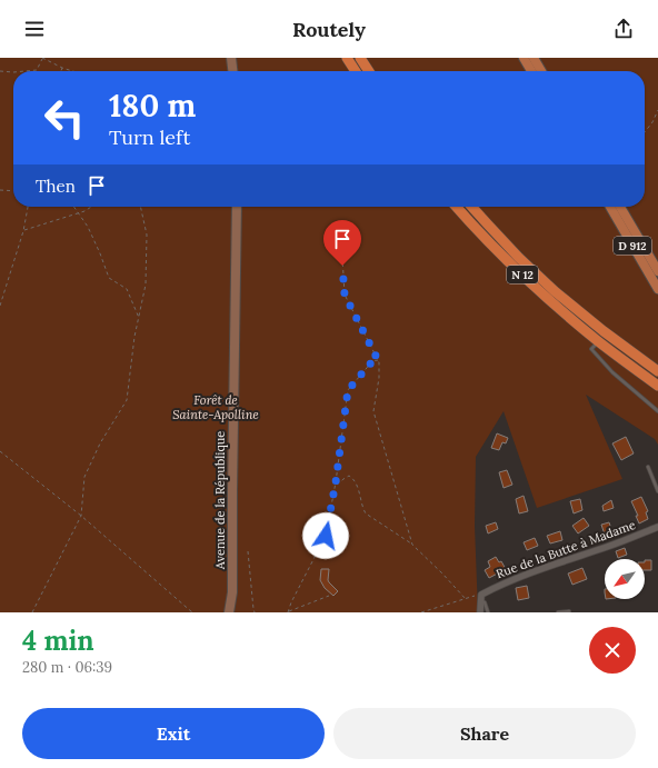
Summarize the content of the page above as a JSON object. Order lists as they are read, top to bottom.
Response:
{
  "streets": {
    "highway": ["N 12"],
    "main road": ["D 912", "Avenue de la République"],
    "street": ["Rue de la Butte à Madame"]
  },
  "parks": ["Forêt de Sainte-Apolline"],
  "north": "bottom left",
  "page": {
    "header": "Routely",
    "turn": ["180 m", "Turn left"],
    "then": "Then",
    "heading": ["4 min", "280 m · 06:39"],
    "buttons": ["Exit", "Share"]
  }
}
